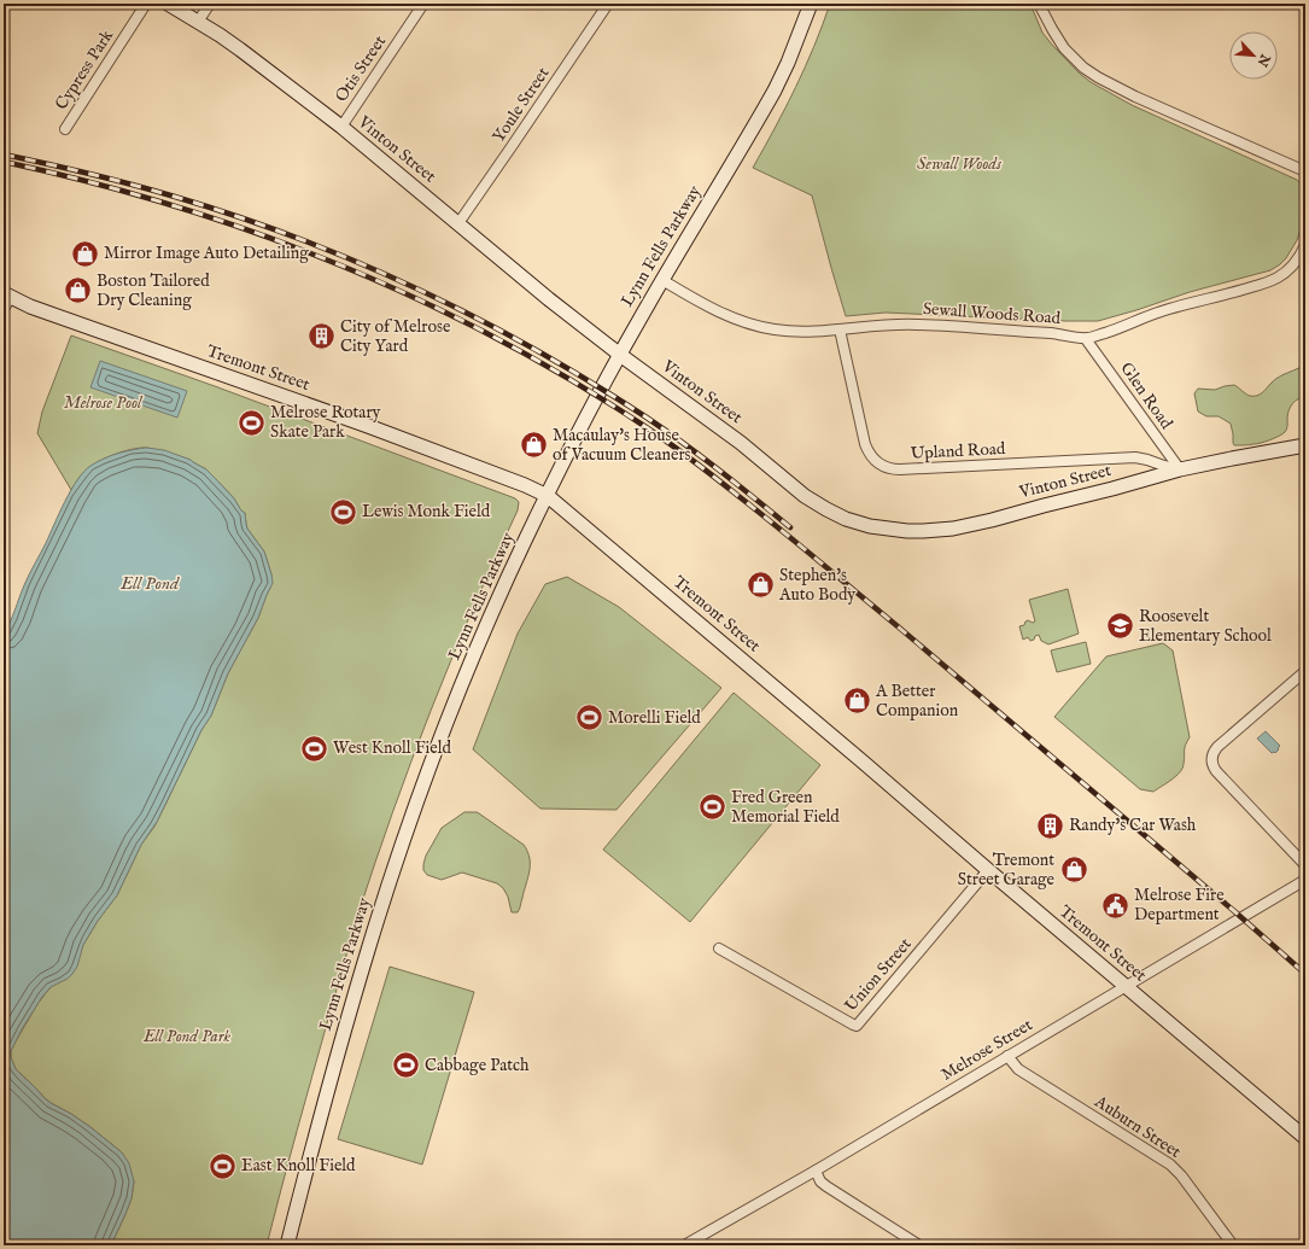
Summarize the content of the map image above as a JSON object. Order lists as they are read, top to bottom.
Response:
{
  "streets": {
    "street": [
      "Otis Street",
      "Cypress Park",
      "Youle Street",
      "Vinton Street",
      "Lynn Fells Parkway",
      "Sewall Woods Road",
      "Tremont Street",
      "Glen Road",
      "Upland Road",
      "Union Street",
      "Melrose Street",
      "Auburn Street"
    ]
  },
  "crossings": [
    ["Otis Street", "Vinton Street"],
    ["Youle Street", "Vinton Street"],
    ["Vinton Street", "Lynn Fells Parkway"],
    ["Vinton Street", "Glen Road"],
    ["Vinton Street", "Upland Road"],
    ["Lynn Fells Parkway", "Sewall Woods Road"],
    ["Lynn Fells Parkway", "Tremont Street"],
    ["Sewall Woods Road", "Glen Road"],
    ["Sewall Woods Road", "Upland Road"],
    ["Tremont Street", "Union Street"],
    ["Tremont Street", "Melrose Street"],
    ["Glen Road", "Upland Road"],
    ["Melrose Street", "Auburn Street"]
  ],
  "water": ["Ell Pond"],
  "parks": ["Sewall Woods", "Melrose Pool", "Ell Pond Park"],
  "places": {
    "shop": [
      "Mirror Image Auto Detailing",
      "Boston Tailored Dry Cleaning",
      "Macaulay's House of Vacuum Cleaners",
      "Stephen's Auto Body",
      "A Better Companion",
      "Tremont Street Garage"
    ],
    "building": ["City of Melrose City Yard", "Randy's Car Wash"],
    "sports": [
      "Melrose Rotary Skate Park",
      "Lewis Monk Field",
      "Morelli Field",
      "West Knoll Field",
      "Fred Green Memorial Field",
      "Cabbage Patch",
      "East Knoll Field"
    ],
    "school or university": ["Roosevelt Elementary School"],
    "public building": ["Melrose Fire Department"]
  },
  "north": "bottom right"
}
